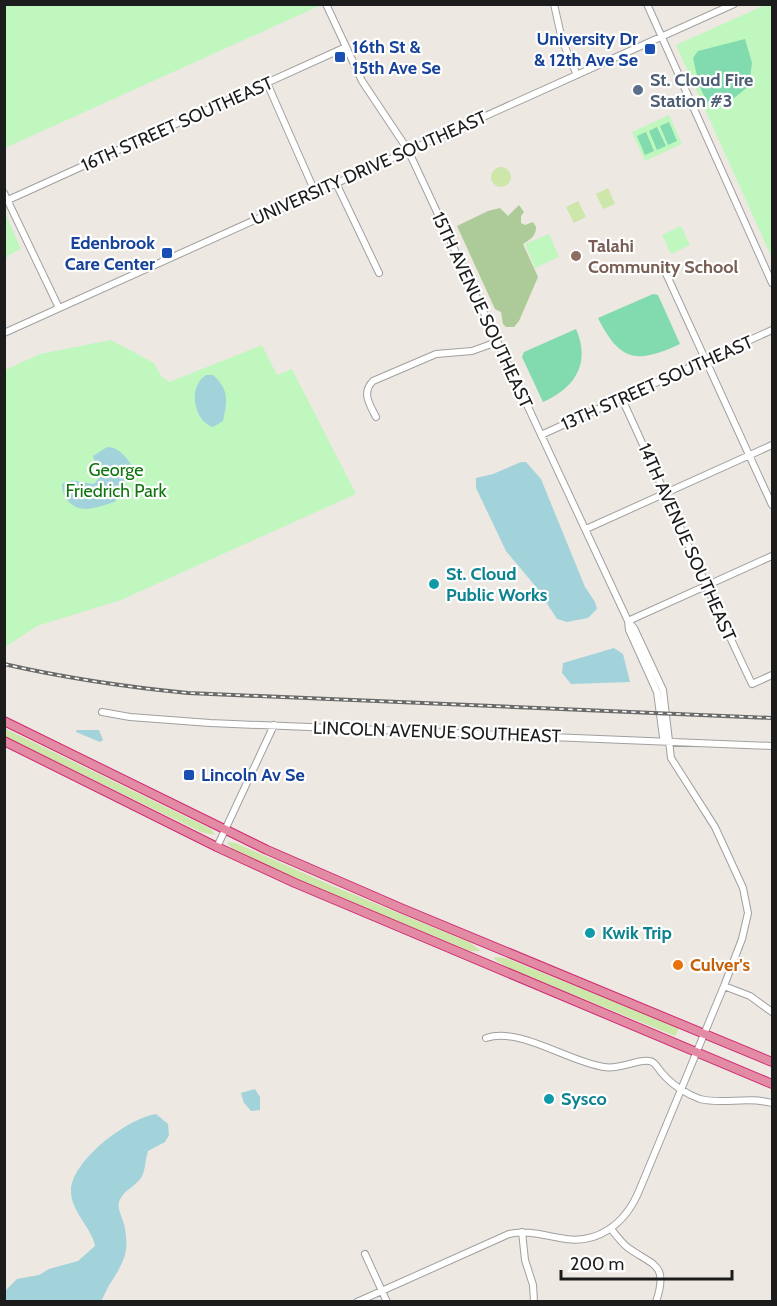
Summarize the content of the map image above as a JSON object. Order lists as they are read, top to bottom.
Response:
{
  "streets": {
    "street": [
      "16TH STREET SOUTHEAST",
      "UNIVERSITY DRIVE SOUTHEAST",
      "15TH AVENUE SOUTHEAST",
      "13TH STREET SOUTHEAST",
      "14TH AVENUE SOUTHEAST",
      "LINCOLN AVENUE SOUTHEAST"
    ]
  },
  "crossings": [
    ["16TH STREET SOUTHEAST", "15TH AVENUE SOUTHEAST"],
    ["UNIVERSITY DRIVE SOUTHEAST", "15TH AVENUE SOUTHEAST"],
    ["15TH AVENUE SOUTHEAST", "13TH STREET SOUTHEAST"],
    ["15TH AVENUE SOUTHEAST", "LINCOLN AVENUE SOUTHEAST"],
    ["13TH STREET SOUTHEAST", "14TH AVENUE SOUTHEAST"]
  ],
  "parks": ["George Friedrich Park"],
  "places": {
    "transit": [
      "University Dr & 12th Ave Se",
      "16th St & 15th Ave Se",
      "Edenbrook Care Center",
      "Lincoln Av Se"
    ],
    "other": [
      "St. Cloud Fire Station #3",
      "Talahi Community School",
      "St. Cloud Public Works",
      "Kwik Trip",
      "Culver's",
      "Sysco"
    ]
  },
  "scale_bar": "200 m"
}
